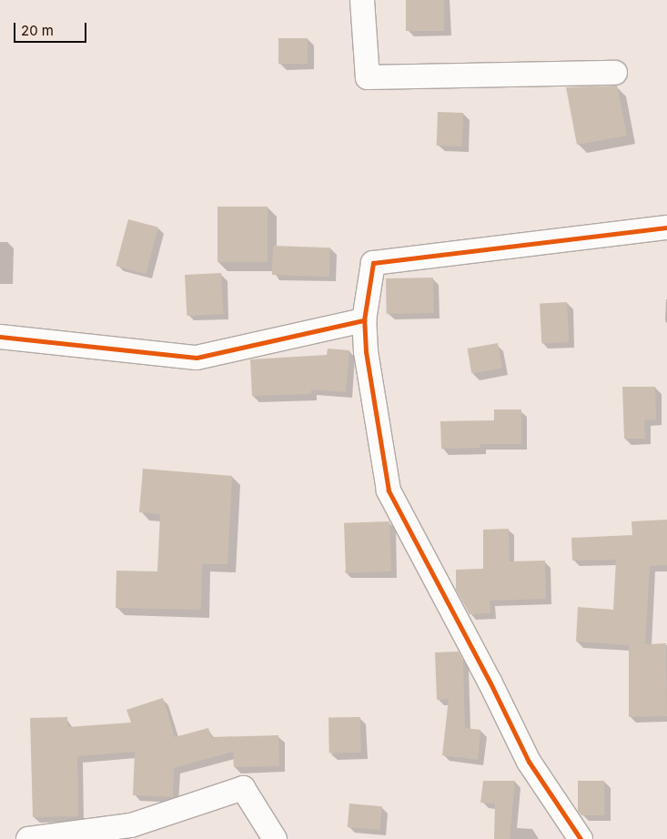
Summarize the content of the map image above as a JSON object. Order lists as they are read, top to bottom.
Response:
{
  "scale_bar": "20 m"
}
